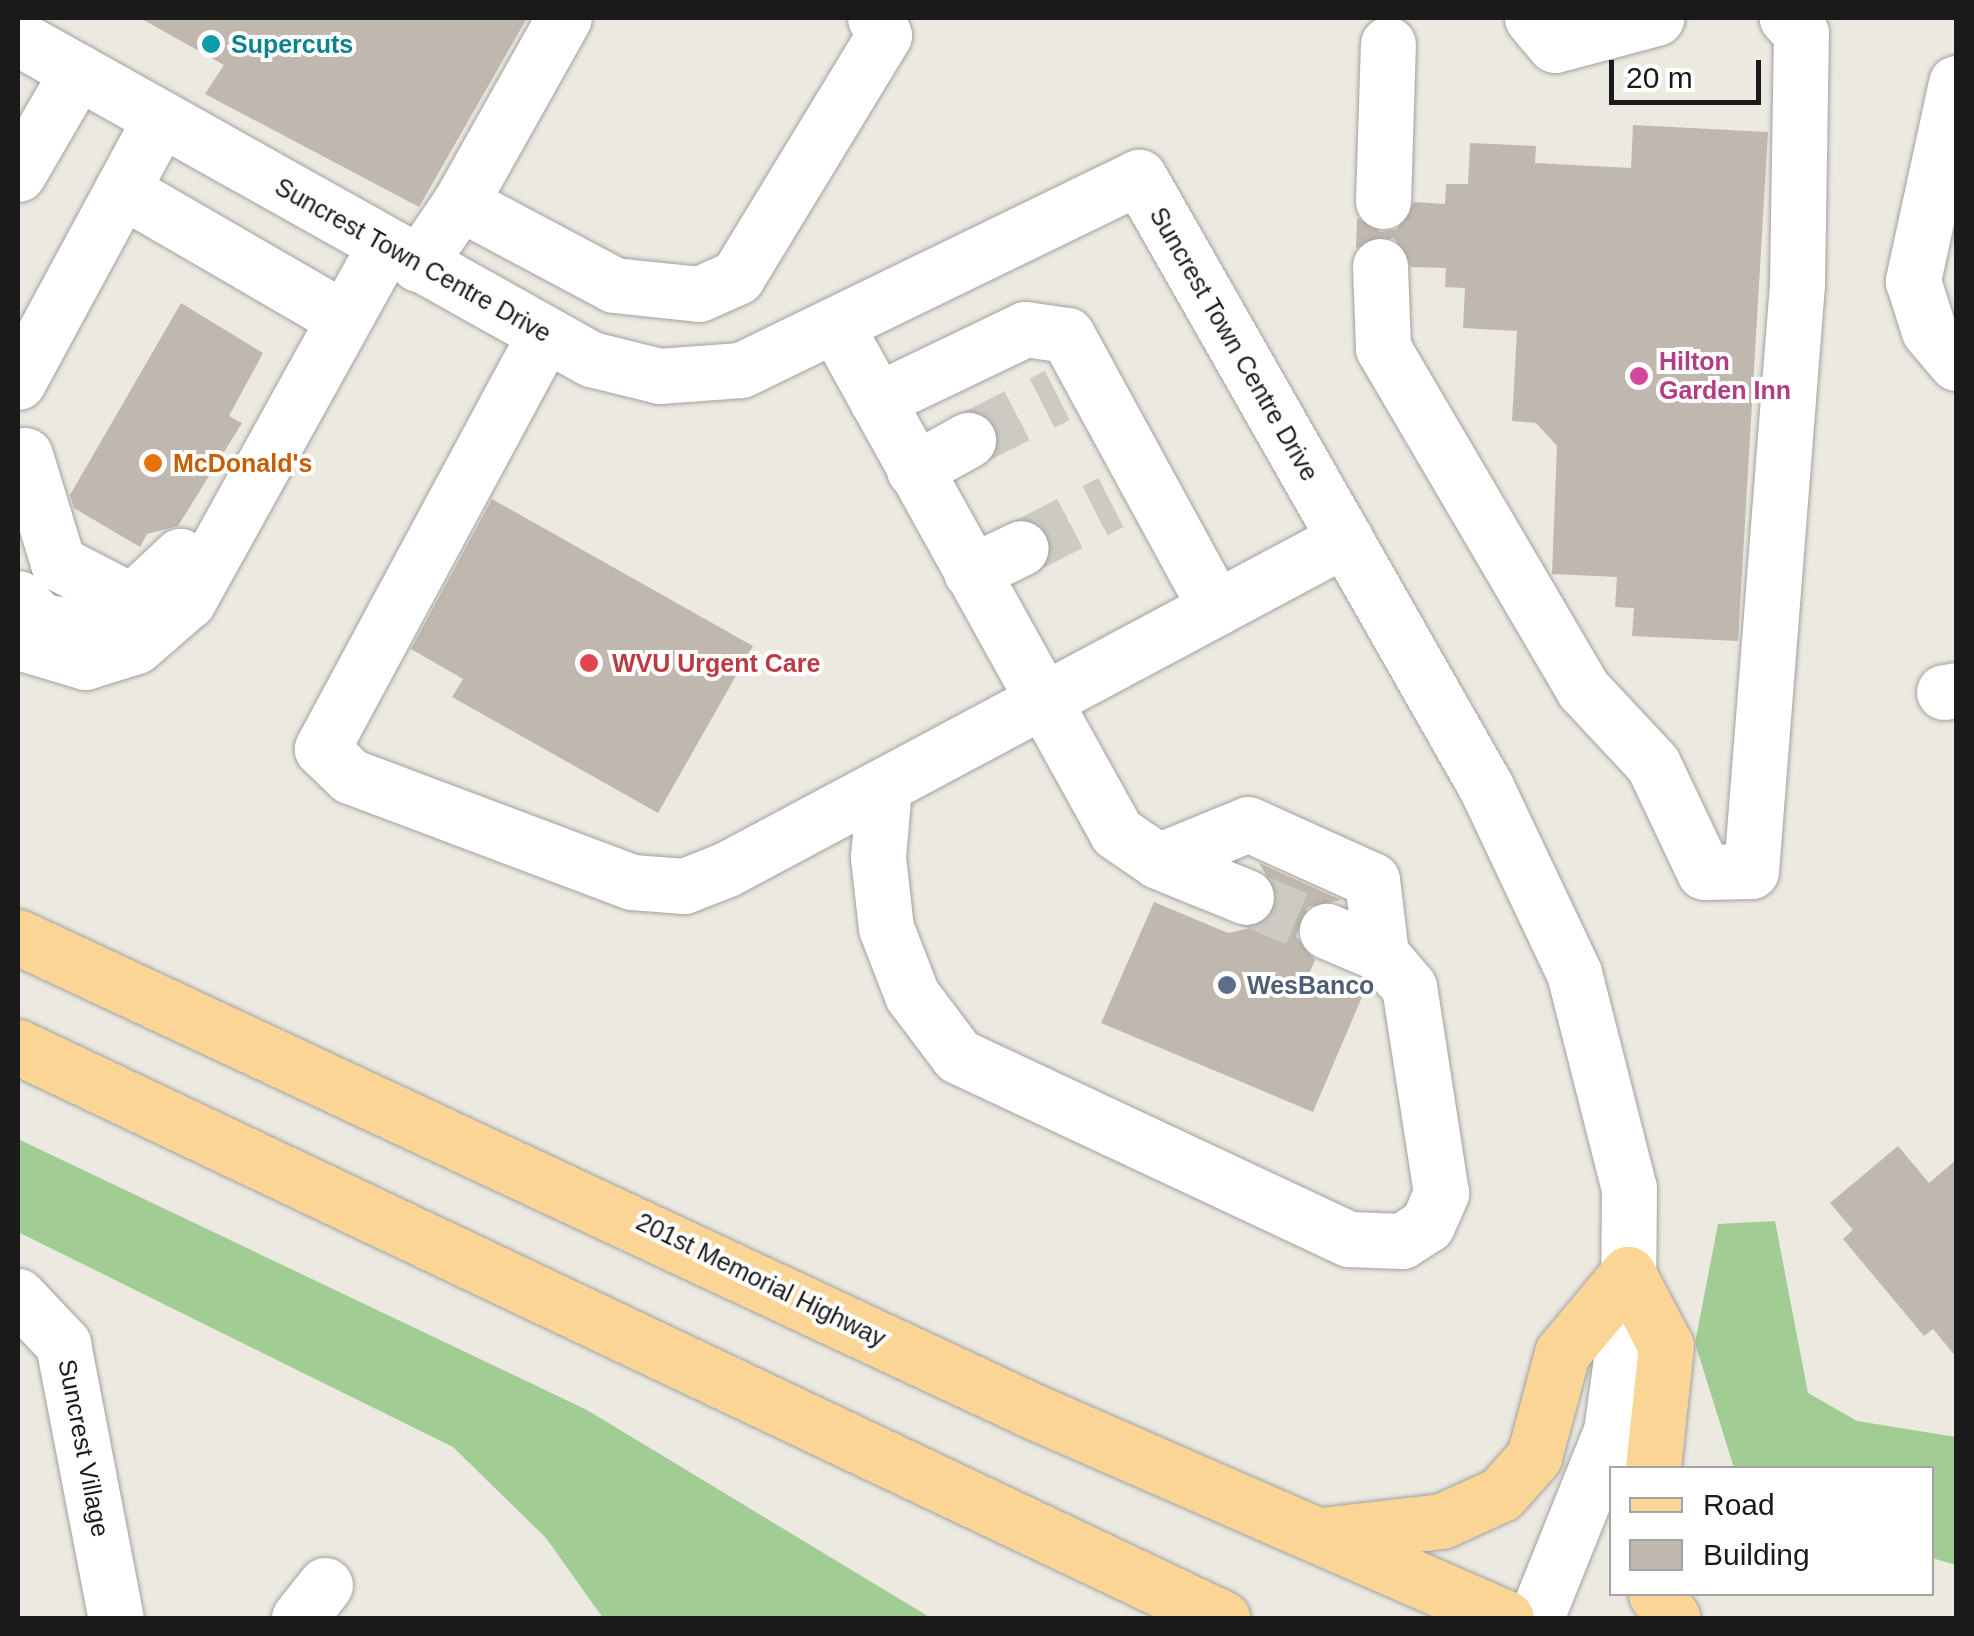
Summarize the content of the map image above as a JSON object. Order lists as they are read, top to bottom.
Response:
{
  "streets": {
    "main road": ["201st Memorial Highway"],
    "street": ["Suncrest Town Centre Drive", "Suncrest Village"]
  },
  "places": [
    "Supercuts",
    "Hilton Garden Inn",
    "McDonald's",
    "WVU Urgent Care",
    "WesBanco"
  ],
  "legend": ["Road", "Building"],
  "scale_bar": "20 m"
}
